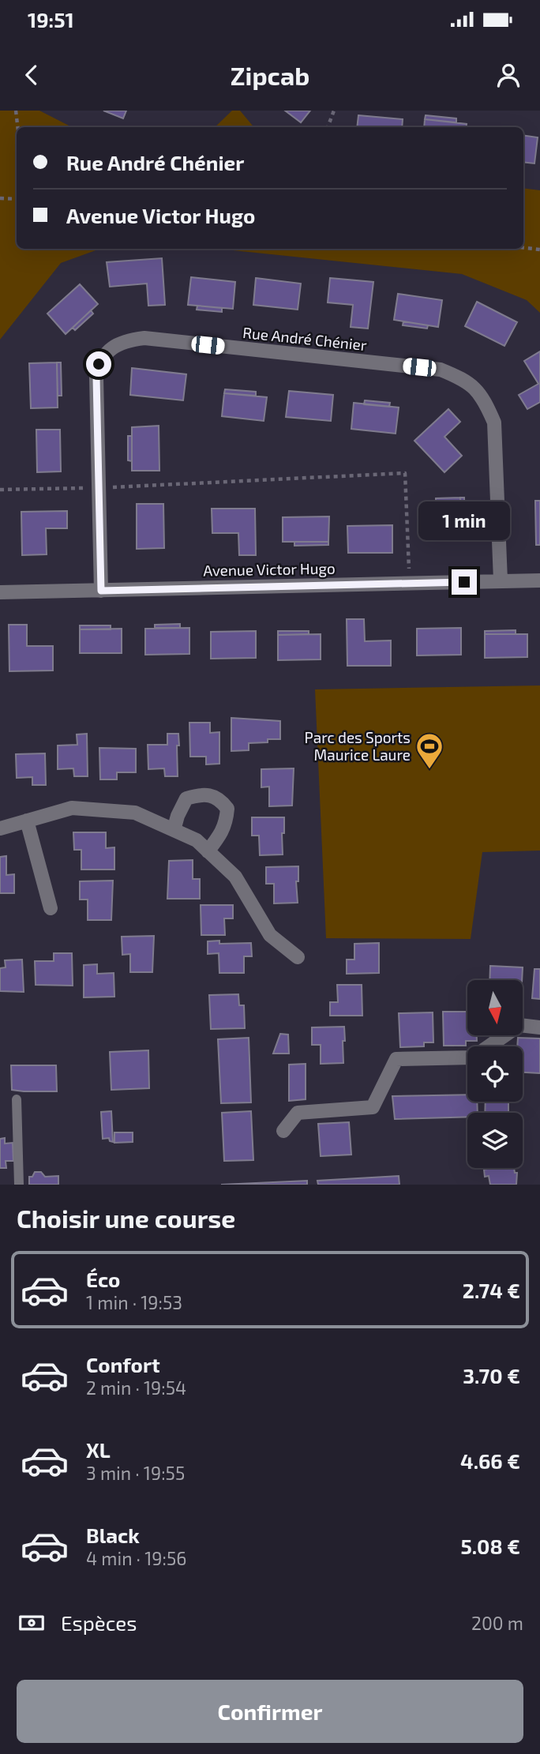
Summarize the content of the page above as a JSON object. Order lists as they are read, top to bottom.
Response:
{
  "streets": {
    "street": ["Rue André Chénier", "Avenue Victor Hugo"]
  },
  "crossings": [
    ["Rue André Chénier", "Avenue Victor Hugo"]
  ],
  "places": {
    "sports": ["Parc des Sports Maurice Laure"]
  },
  "north": "bottom",
  "page": {
    "status": "19:51",
    "header": "Zipcab",
    "banner": ["Rue André Chénier", "Avenue Victor Hugo"],
    "bubble": "1 min",
    "heading": "Choisir une course",
    "list": [
      {
        "name": "Éco",
        "note": "1 min · 19:53",
        "value": "2.74 €"
      },
      {
        "name": "Confort",
        "note": "2 min · 19:54",
        "value": "3.70 €"
      },
      {
        "name": "XL",
        "note": "3 min · 19:55",
        "value": "4.66 €"
      },
      {
        "name": "Black",
        "note": "4 min · 19:56",
        "value": "5.08 €"
      }
    ],
    "pay": ["Espèces", "200 m"],
    "buttons": "Confirmer"
  }
}
